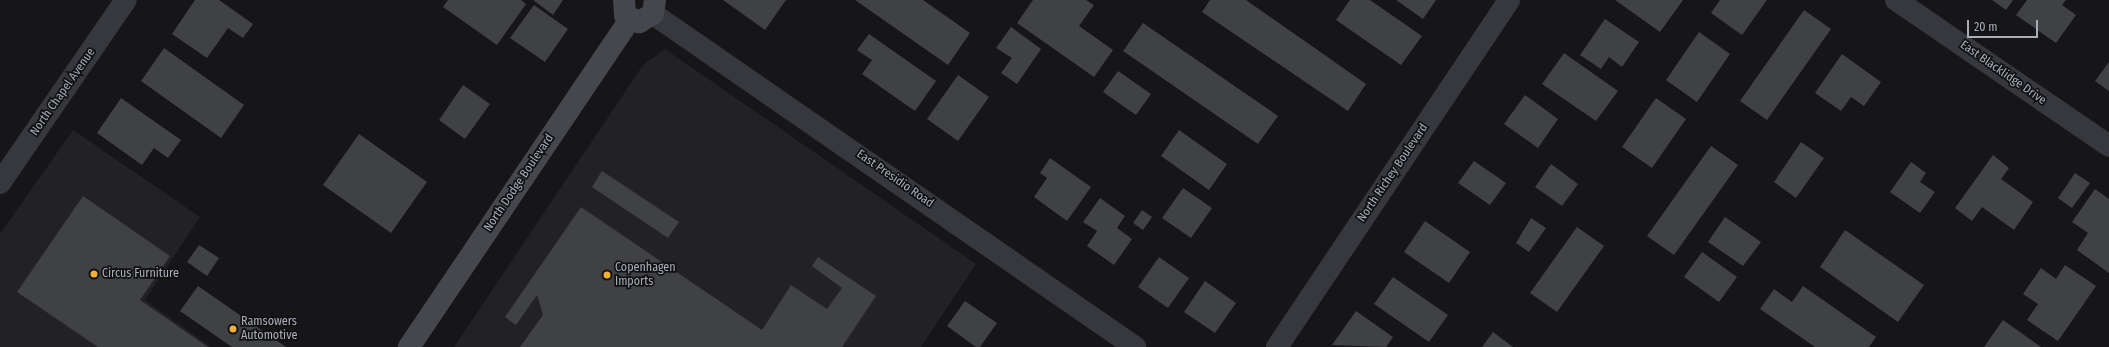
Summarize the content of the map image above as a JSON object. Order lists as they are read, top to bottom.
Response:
{
  "streets": {
    "street": [
      "East Blacklidge Drive",
      "North Chapel Avenue",
      "North Richey Boulevard",
      "East Presidio Road",
      "North Dodge Boulevard"
    ]
  },
  "places": ["Circus Furniture", "Copenhagen Imports", "Ramsowers Automotive"],
  "scale_bar": "20 m"
}
